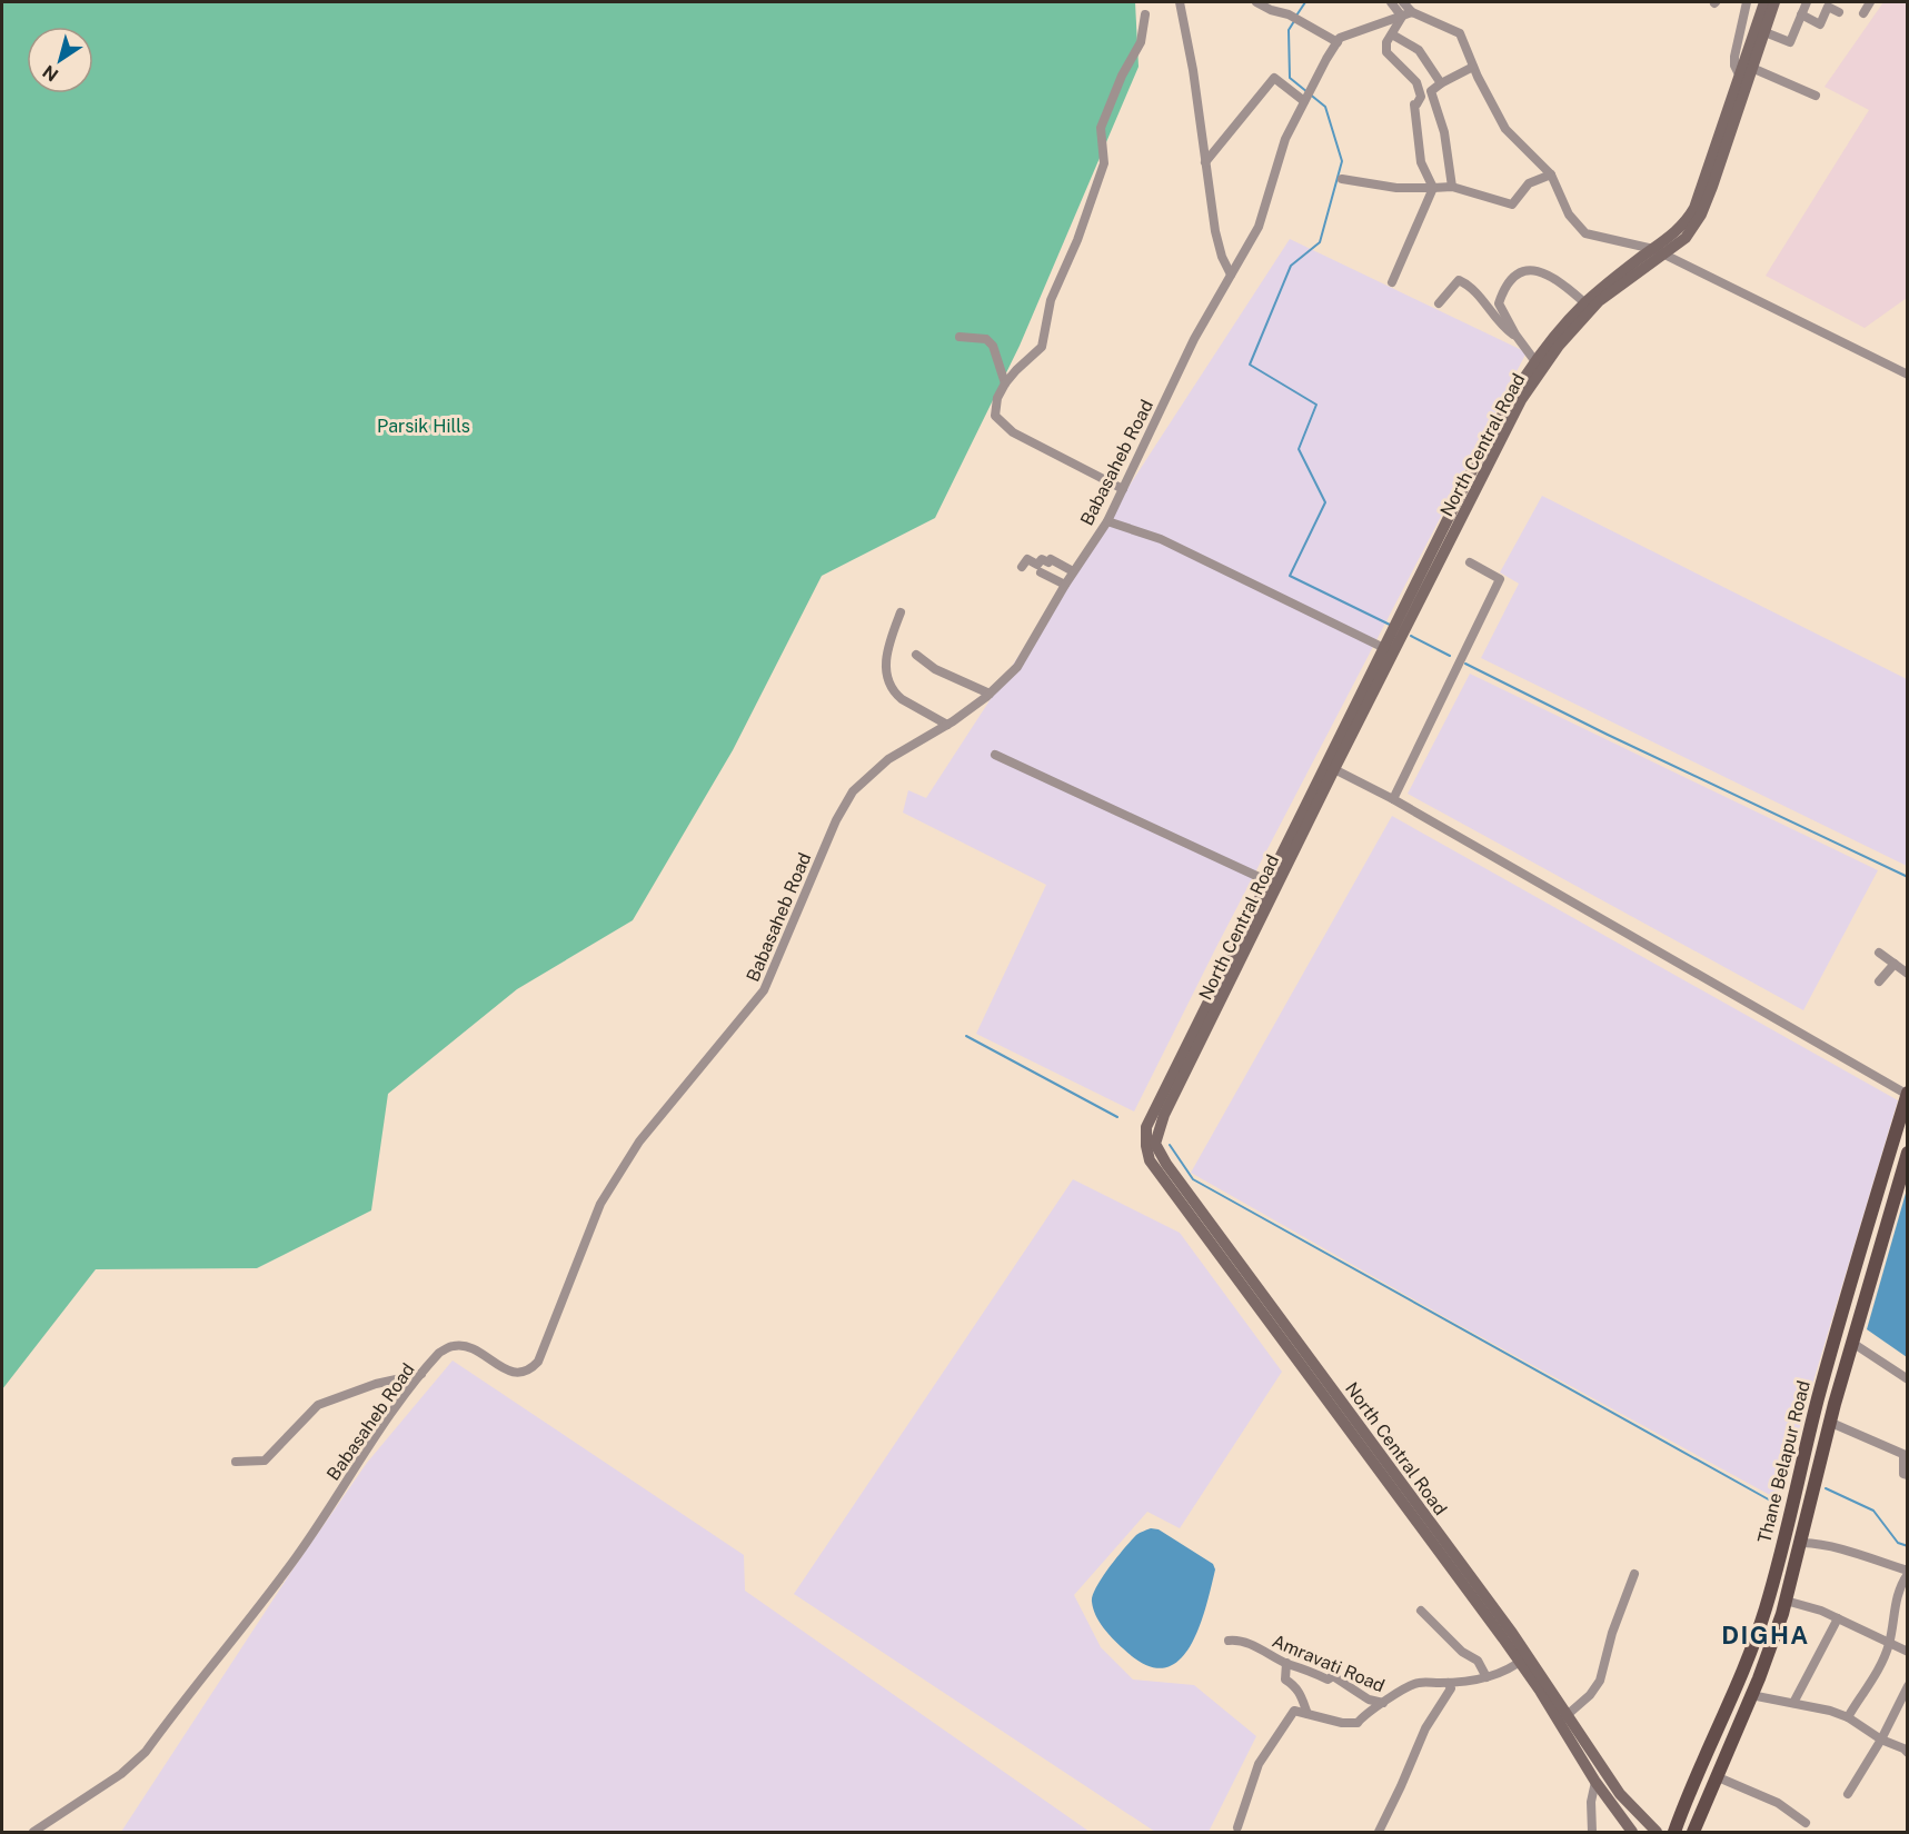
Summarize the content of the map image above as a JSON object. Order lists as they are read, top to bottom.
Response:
{
  "streets": {
    "main road": ["North Central Road", "Thane Belapur Road"],
    "street": ["Babasaheb Road", "Amravati Road"]
  },
  "crossings": [
    ["North Central Road", "Amravati Road"]
  ],
  "districts": ["DIGHA"],
  "parks": ["Parsik Hills"],
  "north": "bottom left"
}
